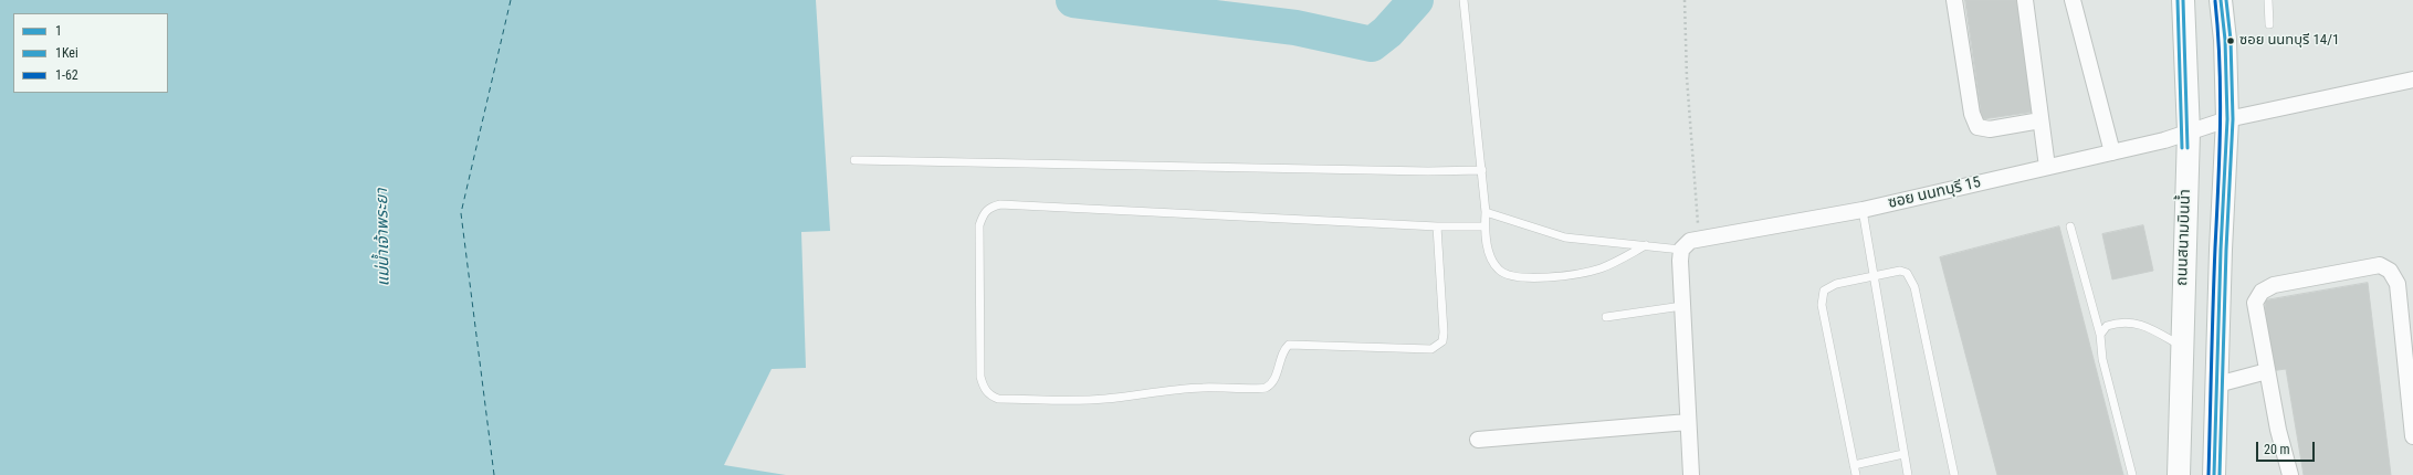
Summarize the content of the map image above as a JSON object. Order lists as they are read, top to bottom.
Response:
{
  "streets": {
    "main road": ["ถนนสนามบินน้ำ"],
    "street": ["ซอย นนทบุรี 15"]
  },
  "crossings": [
    ["ซอย นนทบุรี 15", "ถนนสนามบินน้ำ"]
  ],
  "water": ["แม่น้ำเจ้าพระยา"],
  "places": ["ซอย นนทบุรี 14/1"],
  "lines": ["transit line 1", "transit line 1Kei", "transit line 1-62"],
  "legend": ["1", "1Kei", "1-62"],
  "scale_bar": "20 m"
}
